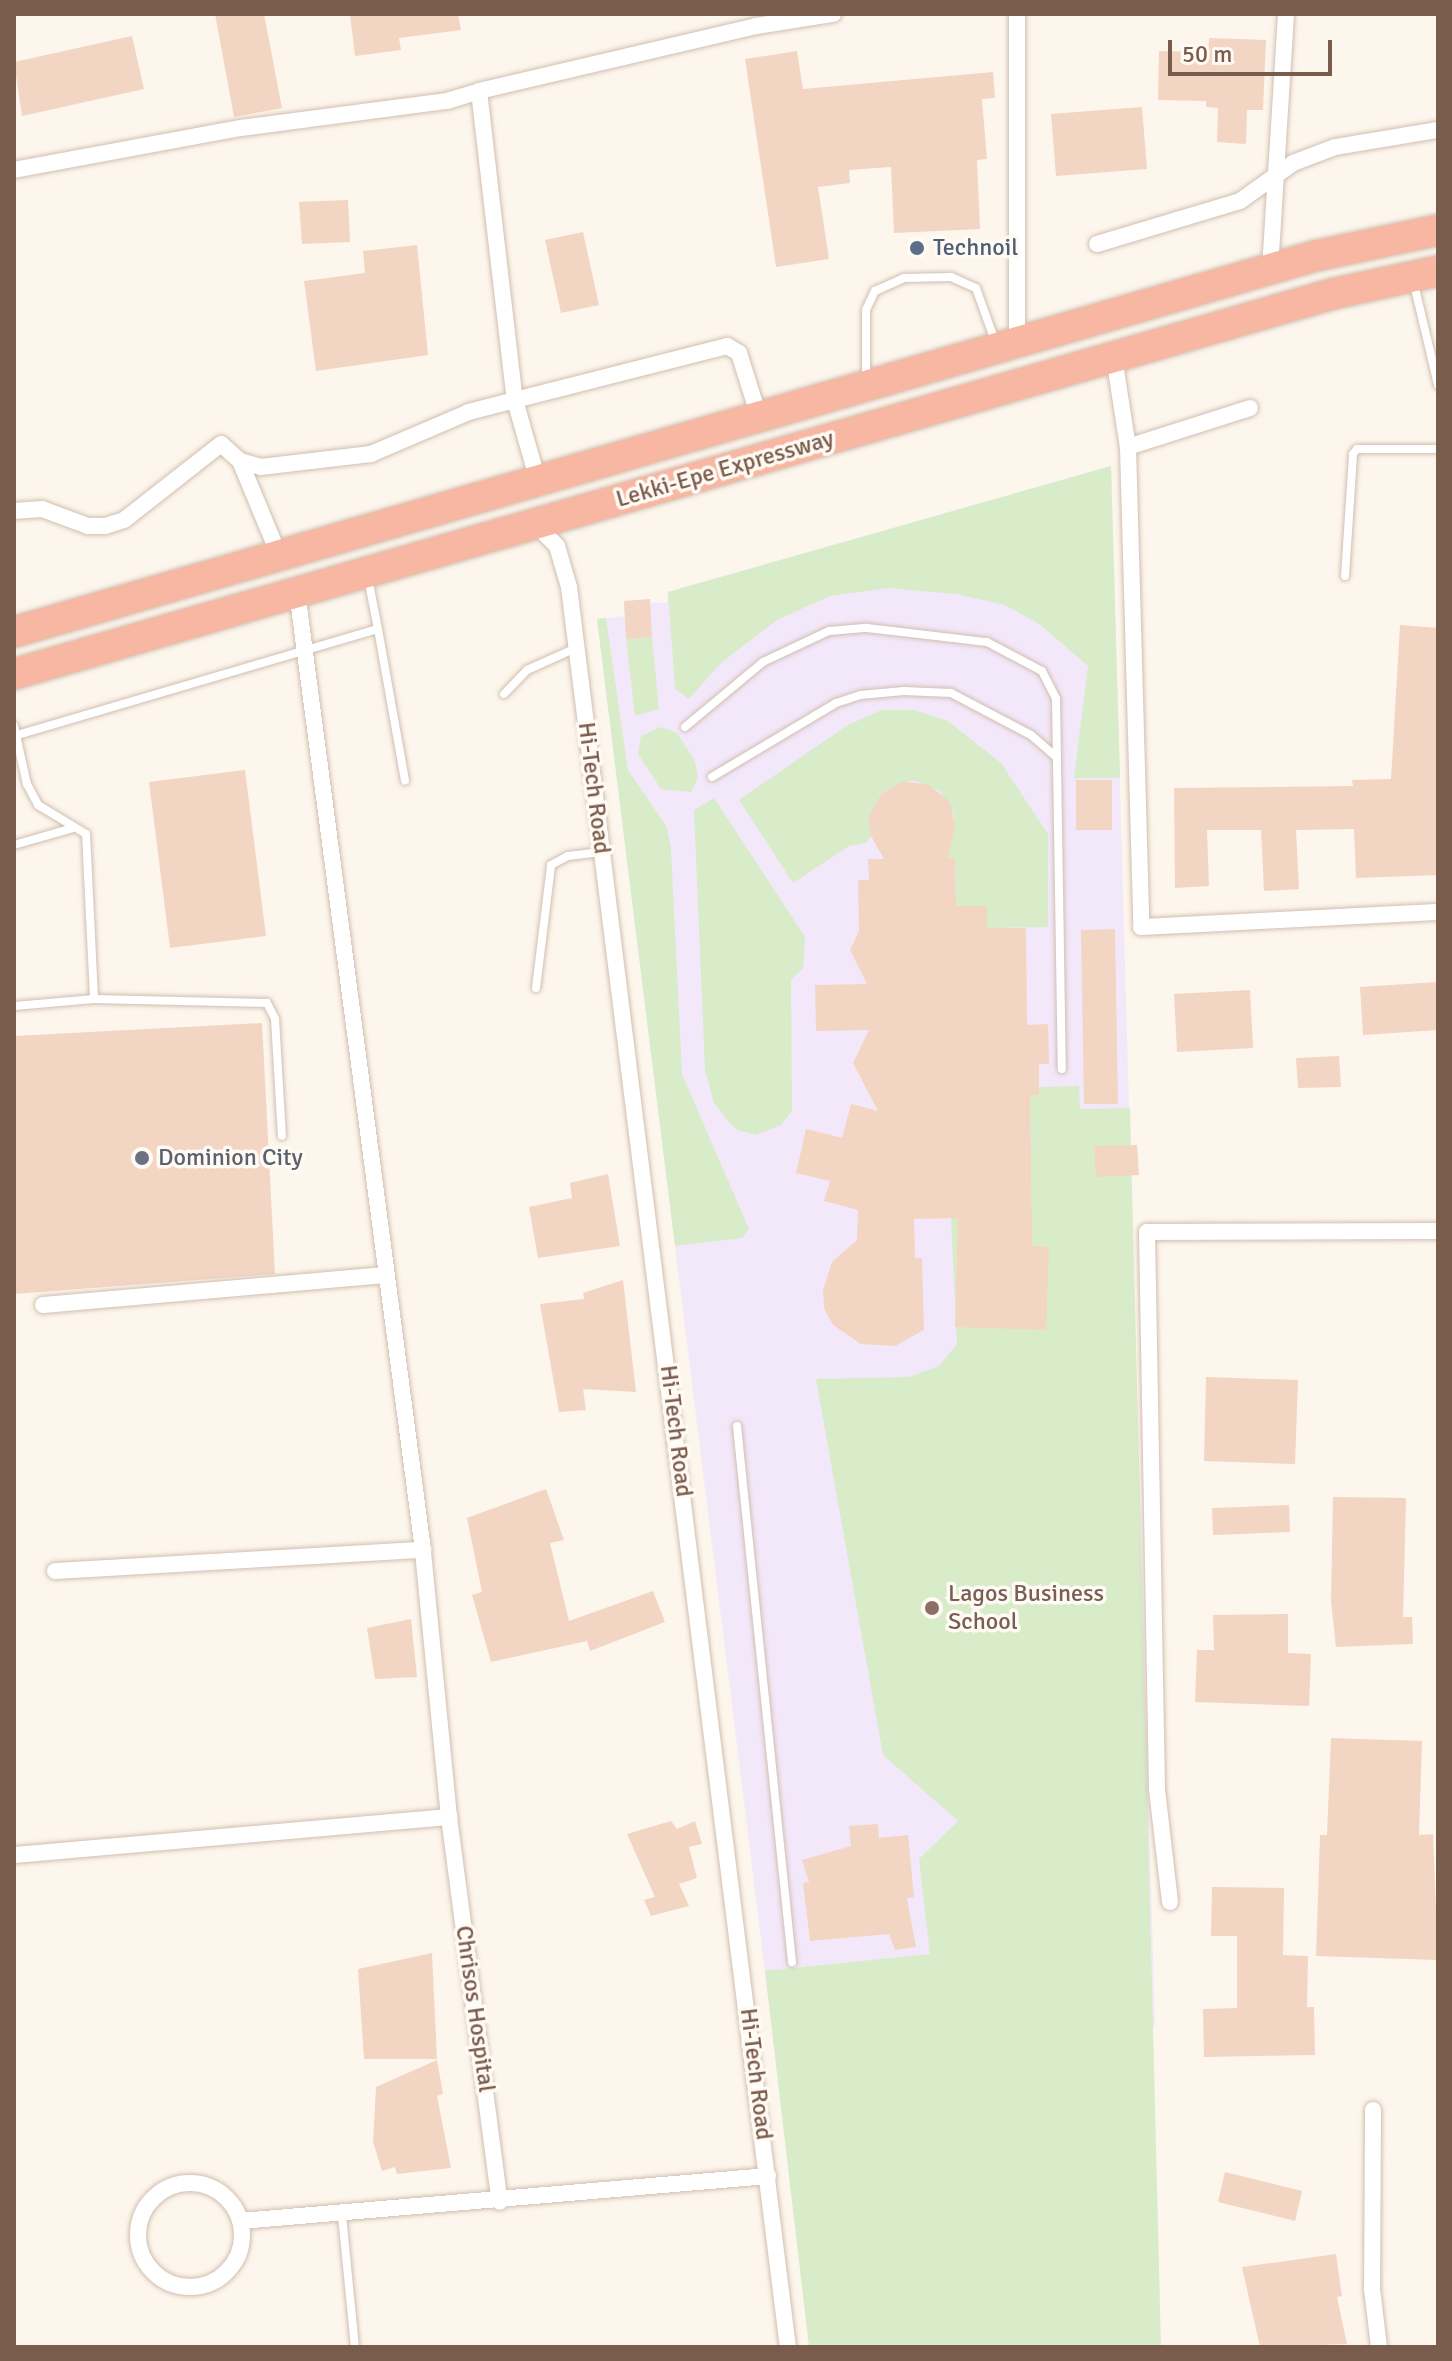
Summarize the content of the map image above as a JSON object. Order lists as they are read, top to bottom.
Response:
{
  "streets": {
    "highway": ["Lekki-Epe Expressway"],
    "street": ["Hi-Tech Road", "Chrisos Hospital"]
  },
  "crossings": [
    ["Lekki-Epe Expressway", "Hi-Tech Road"],
    ["Lekki-Epe Expressway", "Chrisos Hospital"]
  ],
  "places": ["Technoil", "Dominion City", "Lagos Business School"],
  "scale_bar": "50 m"
}
